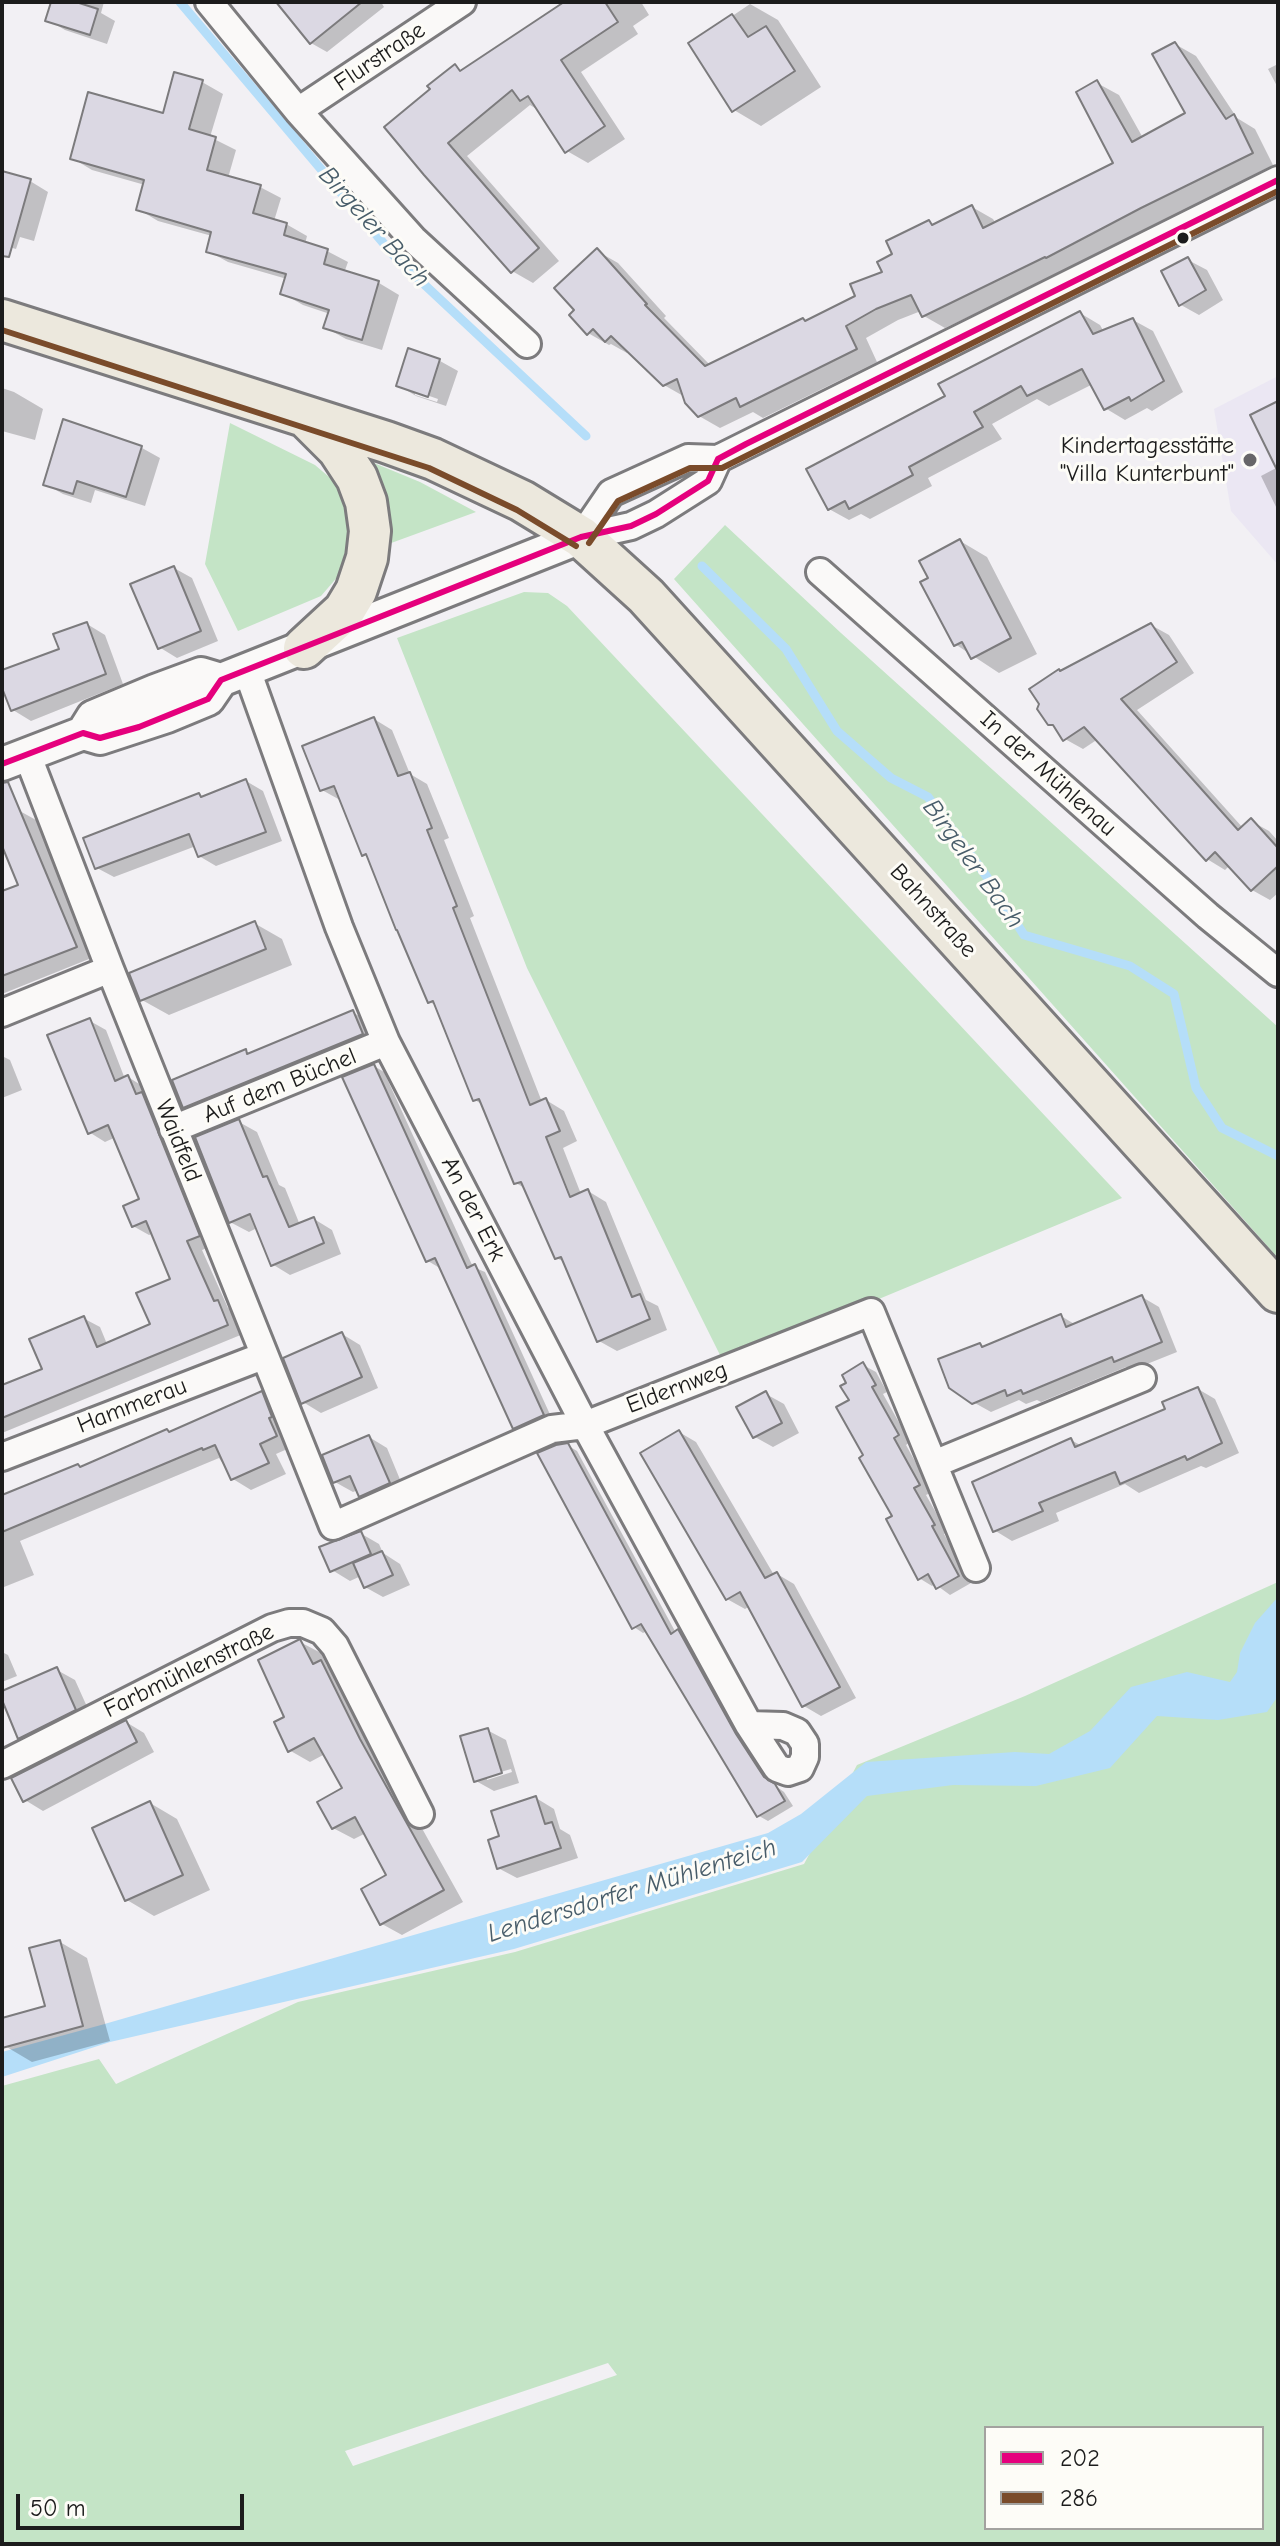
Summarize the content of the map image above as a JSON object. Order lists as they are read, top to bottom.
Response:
{
  "streets": {
    "main road": ["Bahnstraße"],
    "street": [
      "Flurstraße",
      "In der Mühlenau",
      "Auf dem Büchel",
      "Waidfeld",
      "An der Erk",
      "Eldernweg",
      "Hammerau",
      "Farbmühlenstraße"
    ]
  },
  "crossings": [
    ["Auf dem Büchel", "Waidfeld"],
    ["Auf dem Büchel", "An der Erk"],
    ["Waidfeld", "Eldernweg"],
    ["Waidfeld", "Hammerau"],
    ["An der Erk", "Eldernweg"]
  ],
  "water": ["Birgeler Bach", "Lendersdorfer Mühlenteich"],
  "places": ["Kindertagesstätte \"Villa Kunterbunt\""],
  "lines": ["transit line 202", "transit line 286"],
  "legend": ["202", "286"],
  "scale_bar": "50 m"
}
